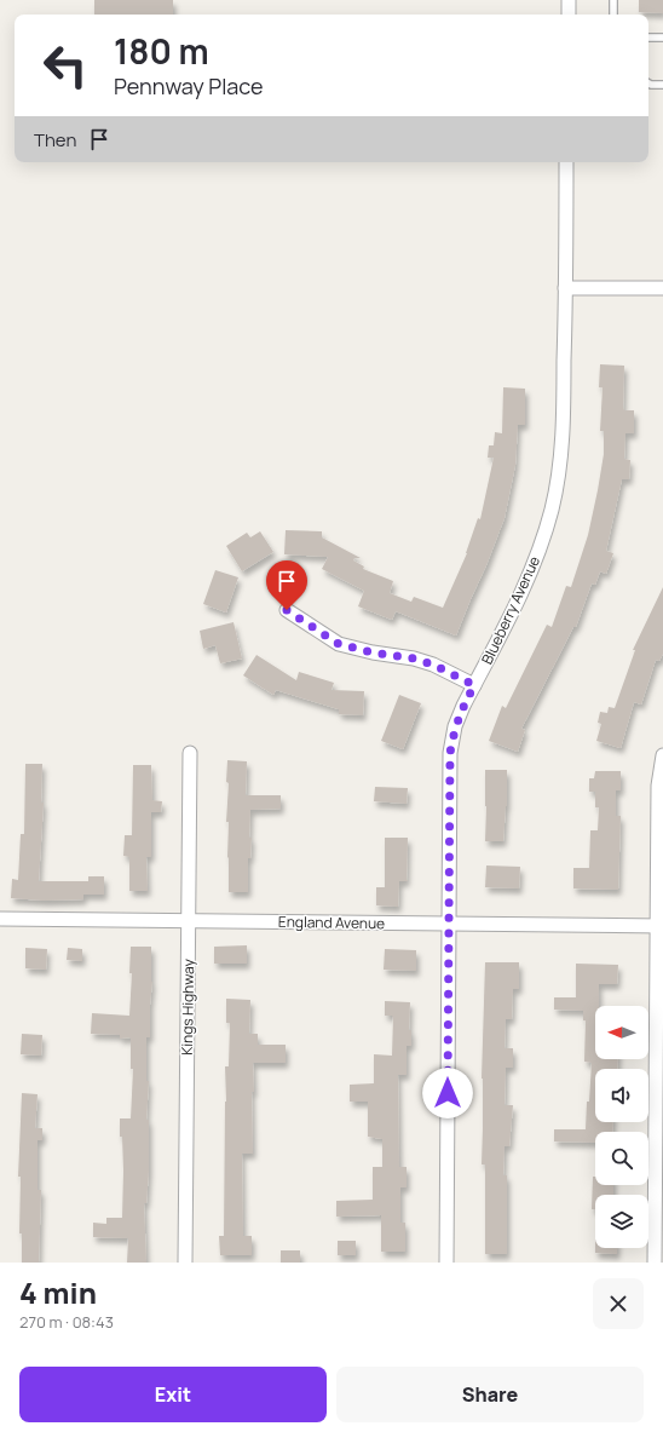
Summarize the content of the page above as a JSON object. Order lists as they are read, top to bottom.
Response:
{
  "streets": {
    "street": ["Blueberry Avenue", "England Avenue", "Kings Highway"]
  },
  "crossings": [
    ["Blueberry Avenue", "England Avenue"],
    ["England Avenue", "Kings Highway"]
  ],
  "north": "left",
  "page": {
    "turn": ["180 m", "Pennway Place"],
    "then": "Then",
    "heading": ["4 min", "270 m · 08:43"],
    "buttons": ["Exit", "Share"]
  }
}
